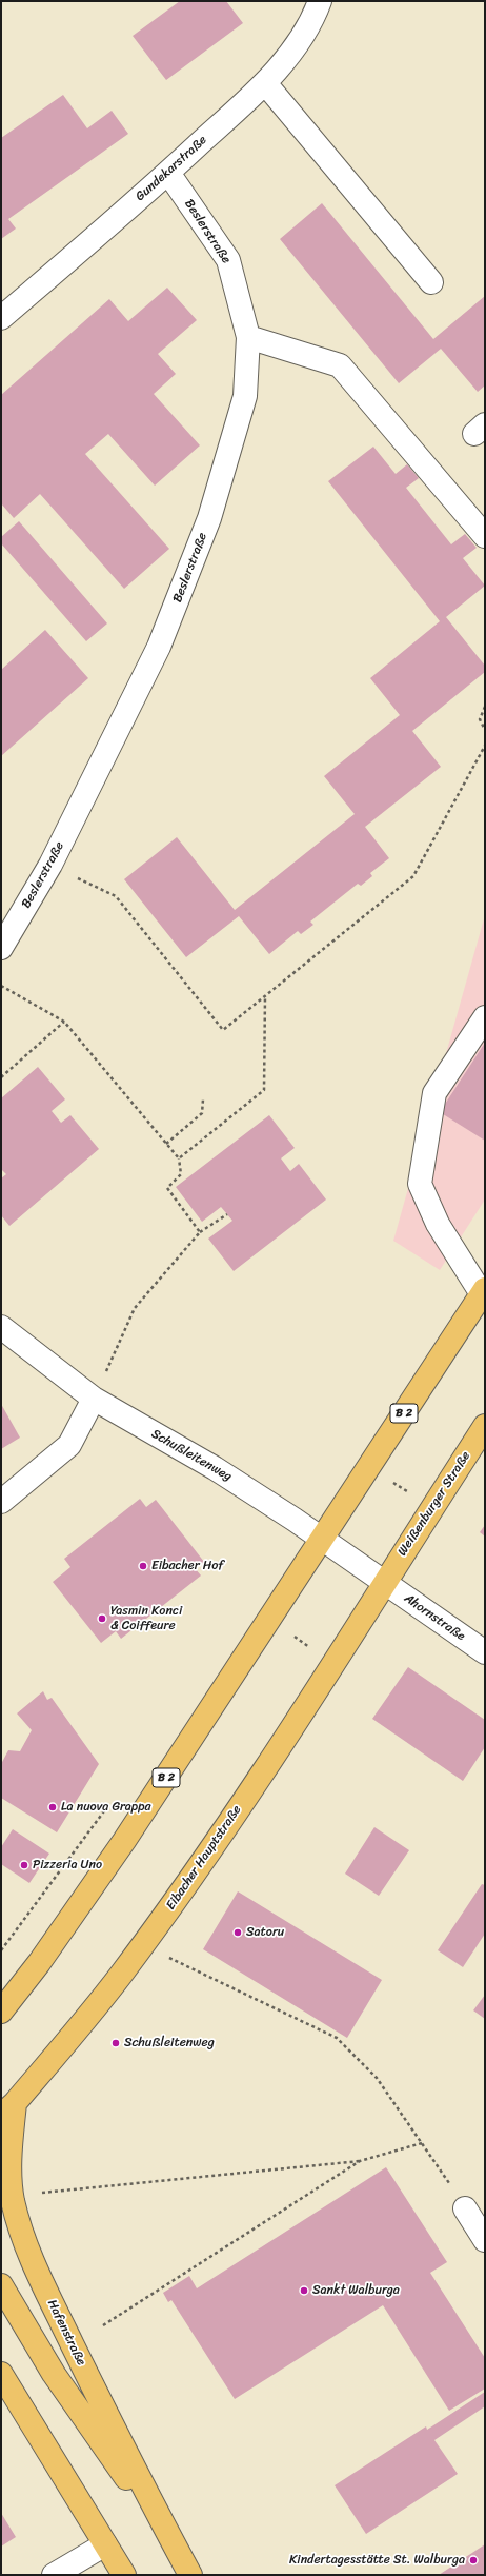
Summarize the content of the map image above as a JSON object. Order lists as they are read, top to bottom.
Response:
{
  "streets": {
    "main road": [
      "B 2",
      "Weißenburger Straße",
      "Eibacher Hauptstraße",
      "Hafenstraße"
    ],
    "street": [
      "Gundekarstraße",
      "Beslerstraße",
      "Schußleitenweg",
      "Ahornstraße"
    ]
  },
  "crossings": [
    ["Gundekarstraße", "Beslerstraße"],
    ["B 2", "Schußleitenweg"],
    ["Schußleitenweg", "Weißenburger Straße"],
    ["Schußleitenweg", "Ahornstraße"],
    ["Schußleitenweg", "Eibacher Hauptstraße"],
    ["Weißenburger Straße", "Ahornstraße"],
    ["Weißenburger Straße", "Eibacher Hauptstraße"],
    ["Ahornstraße", "Eibacher Hauptstraße"],
    ["Eibacher Hauptstraße", "Hafenstraße"]
  ],
  "places": [
    "Eibacher Hof",
    "Yasmin Konci & Coiffeure",
    "La nuova Grappa",
    "Pizzeria Uno",
    "Satoru",
    "Schußleitenweg",
    "Sankt Walburga",
    "Kindertagesstätte St. Walburga"
  ]
}
